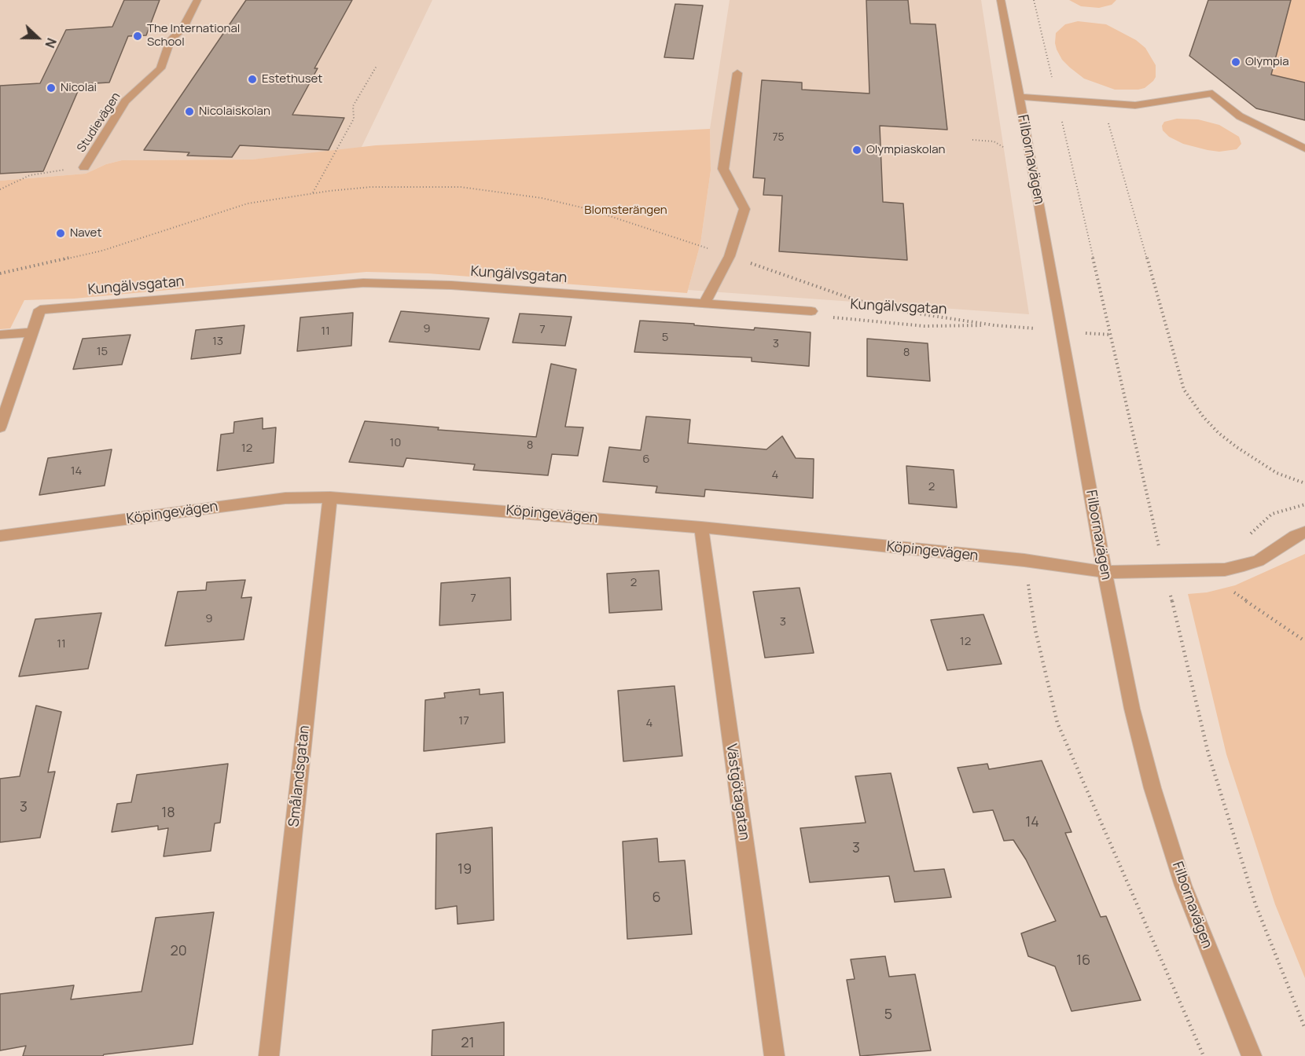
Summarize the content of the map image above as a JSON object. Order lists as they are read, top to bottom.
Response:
{
  "streets": {
    "street": [
      "Studievägen",
      "Filbornavägen",
      "Kungälvsgatan",
      "Köpingevägen",
      "Smålandsgatan",
      "Västgötagatan"
    ]
  },
  "crossings": [
    ["Filbornavägen", "Köpingevägen"],
    ["Köpingevägen", "Smålandsgatan"],
    ["Köpingevägen", "Västgötagatan"]
  ],
  "parks": ["Blomsterängen"],
  "places": [
    "The International School",
    "Olympia",
    "Estethuset",
    "Nicolai",
    "Nicolaiskolan",
    "Olympiaskolan",
    "Navet"
  ],
  "house_numbers": [
    "75",
    "9",
    "7",
    "11",
    "5",
    "13",
    "3",
    "15",
    "8",
    "10",
    "8",
    "12",
    "6",
    "14",
    "4",
    "2",
    "2",
    "7",
    "9",
    "3",
    "12",
    "11",
    "17",
    "4",
    "3",
    "18",
    "14",
    "3",
    "19",
    "6",
    "20",
    "16",
    "5",
    "21"
  ],
  "north": "right"
}
